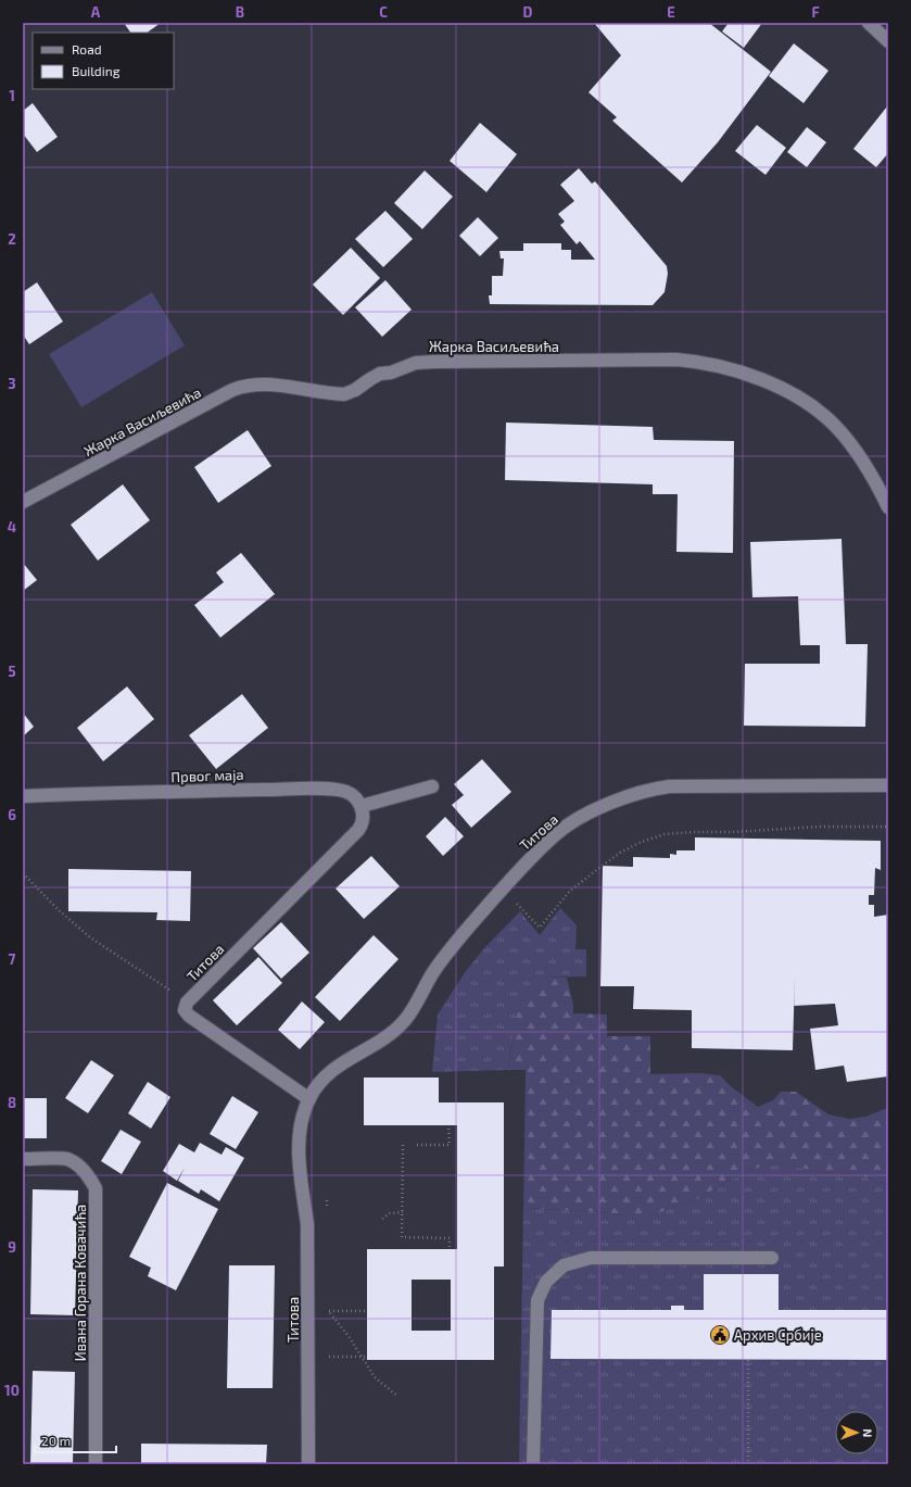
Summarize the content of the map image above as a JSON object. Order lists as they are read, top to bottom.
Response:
{
  "streets": {
    "street": [
      "Жарка Васиљевића",
      "Првог маја",
      "Титова",
      "Ивана Горана Ковачића"
    ]
  },
  "crossings": [
    ["Првог маја", "Титова"]
  ],
  "places": {
    "public building": ["Архив Србије"]
  },
  "legend": ["Road", "Building"],
  "scale_bar": "20 m",
  "north": "right",
  "grid": {
    "columns": [
      "A",
      "B",
      "C",
      "D",
      "E",
      "F"
    ],
    "rows": [
      "1",
      "2",
      "3",
      "4",
      "5",
      "6",
      "7",
      "8",
      "9",
      "10"
    ]
  }
}
